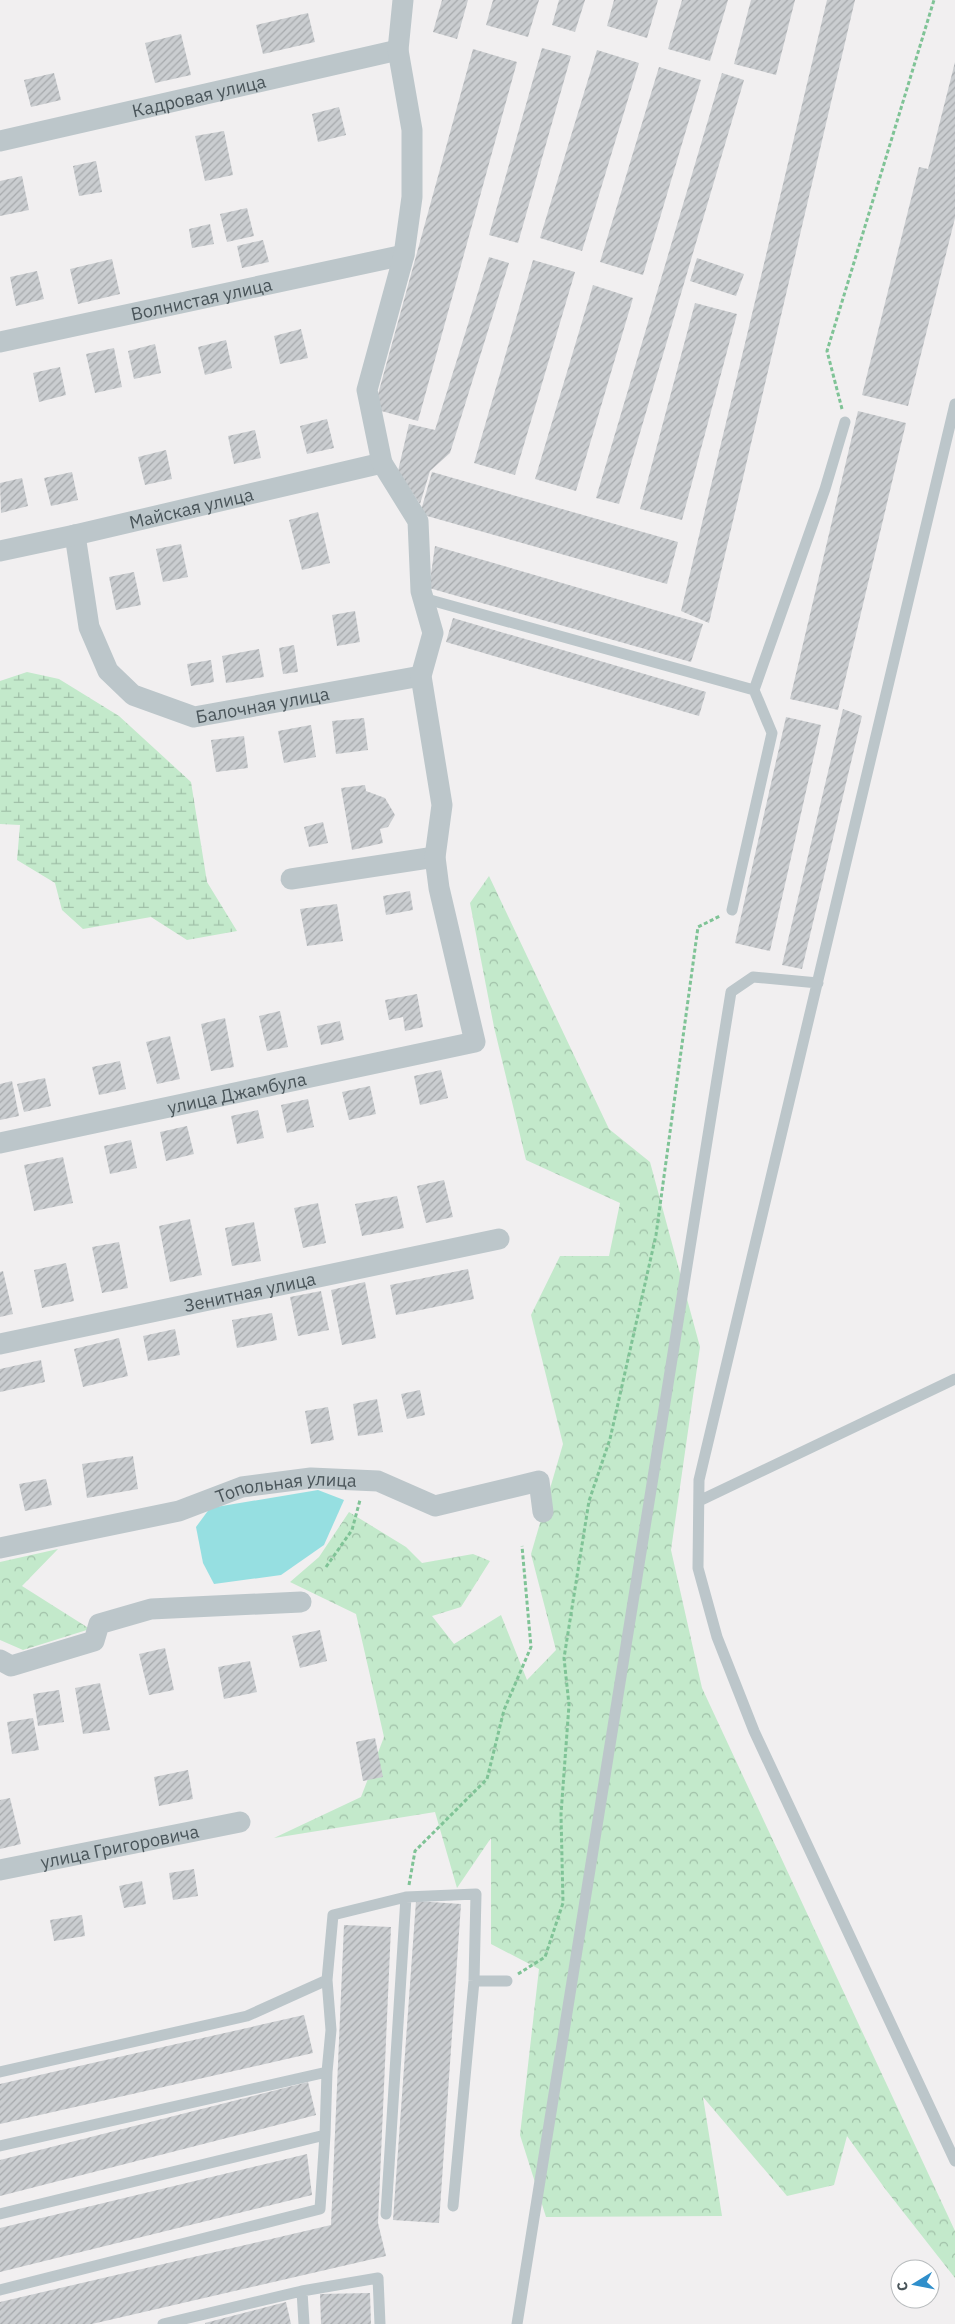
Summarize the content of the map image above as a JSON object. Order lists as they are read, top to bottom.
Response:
{
  "streets": {
    "street": [
      "Кадровая улица",
      "Волнистая улица",
      "Майская улица",
      "Балочная улица",
      "улица Джамбула",
      "Зенитная улица",
      "Топольная улица",
      "улица Григоровича"
    ]
  },
  "crossings": [
    ["Майская улица", "Балочная улица"]
  ],
  "north": "left"
}
